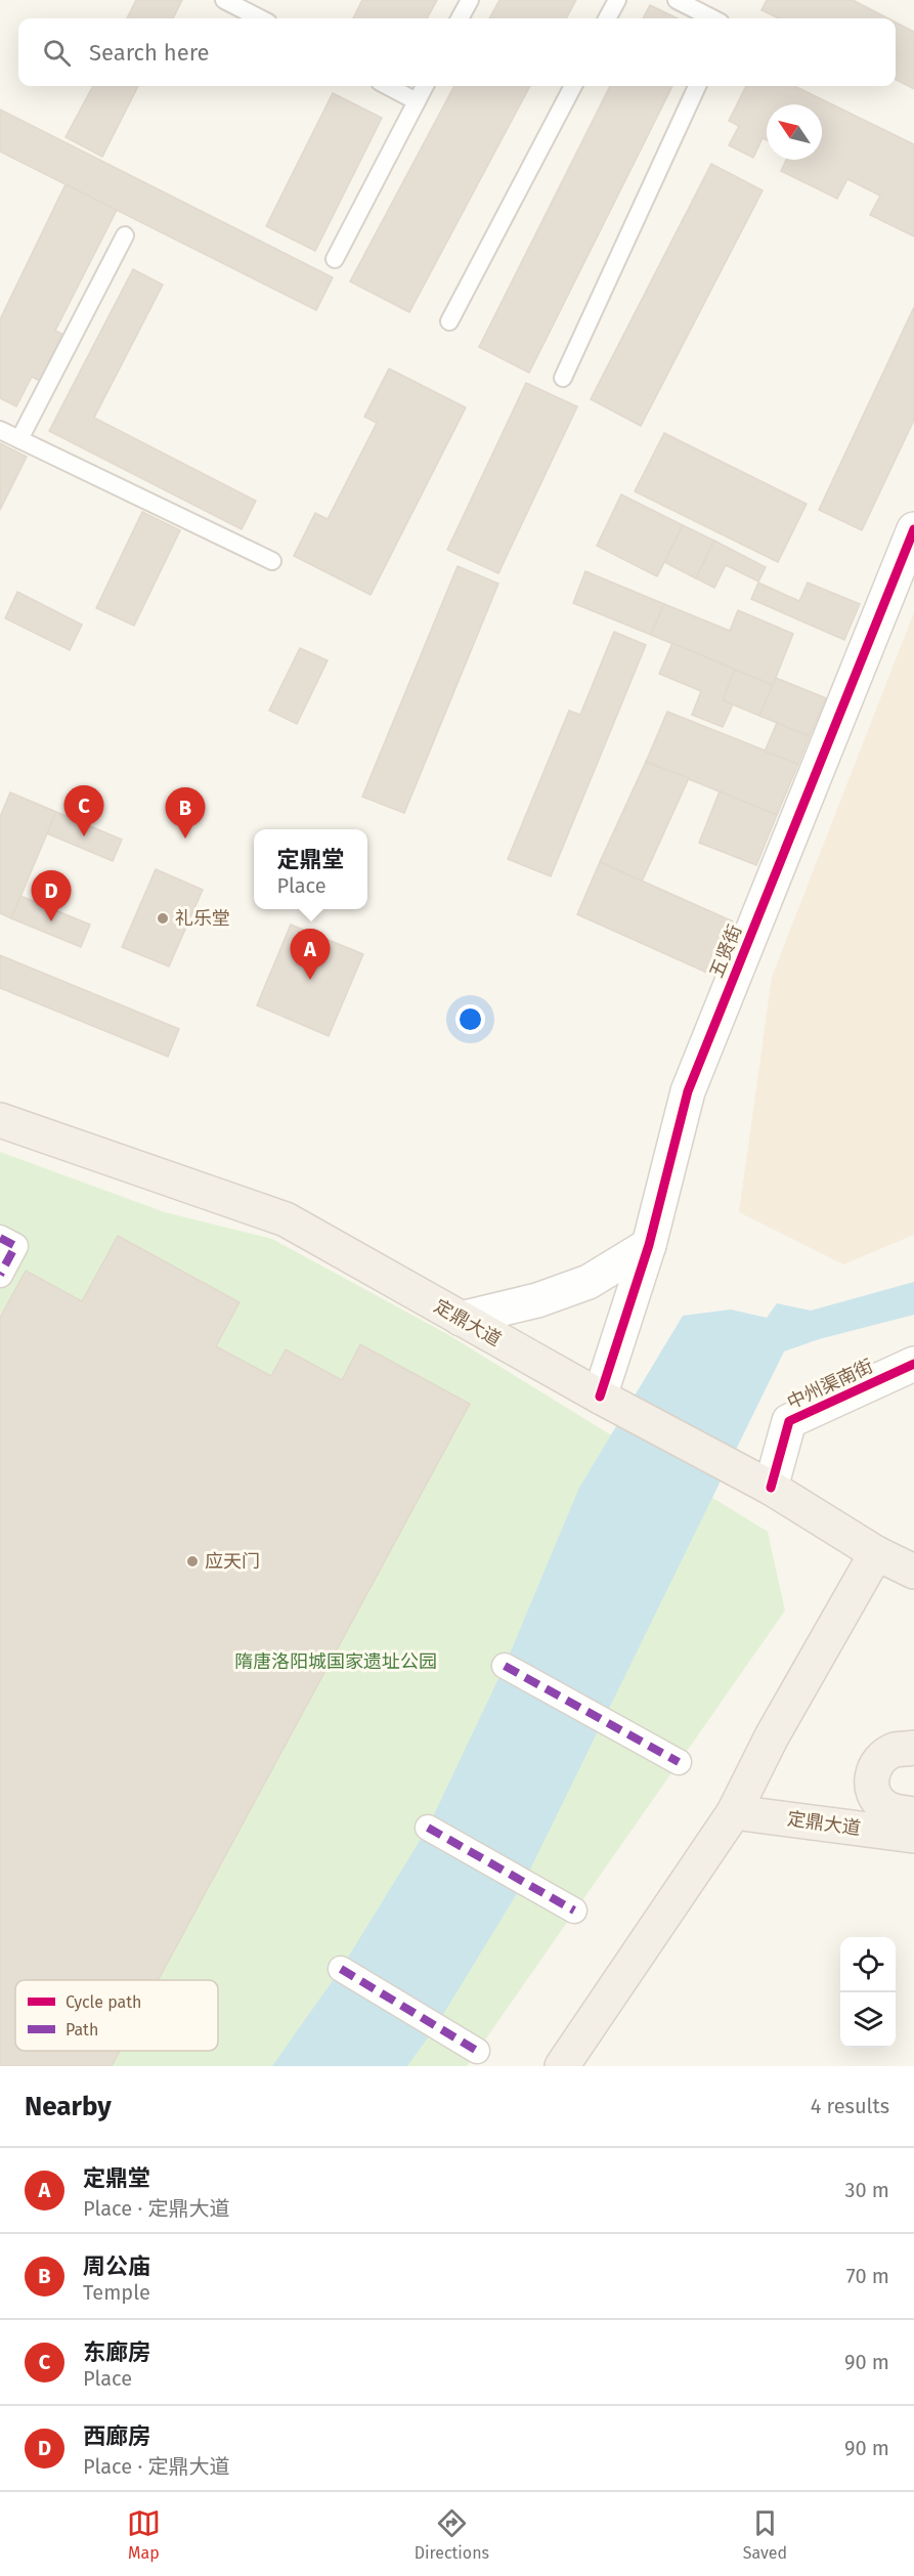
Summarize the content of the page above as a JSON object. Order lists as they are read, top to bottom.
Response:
{
  "streets": {
    "main road": ["定鼎大道"],
    "street": ["五贤街", "中州渠南街"]
  },
  "crossings": [
    ["五贤街", "定鼎大道"],
    ["定鼎大道", "中州渠南街"]
  ],
  "parks": ["隋唐洛阳城国家遗址公园"],
  "places": ["礼乐堂", "应天门"],
  "legend": ["Cycle path", "Path"],
  "north": "top left",
  "page": {
    "search": "Search here",
    "pins": [
      "C",
      "B",
      "D",
      "A"
    ],
    "popup": ["定鼎堂", "Place"],
    "heading": ["Nearby", "4 results"],
    "list": [
      {
        "mark": "A",
        "name": "定鼎堂",
        "note": "Place · 定鼎大道",
        "value": "30 m"
      },
      {
        "mark": "B",
        "name": "周公庙",
        "note": "Temple",
        "value": "70 m"
      },
      {
        "mark": "C",
        "name": "东廊房",
        "note": "Place",
        "value": "90 m"
      },
      {
        "mark": "D",
        "name": "西廊房",
        "note": "Place · 定鼎大道",
        "value": "90 m"
      }
    ],
    "nav": ["Map", "Directions", "Saved"]
  }
}
